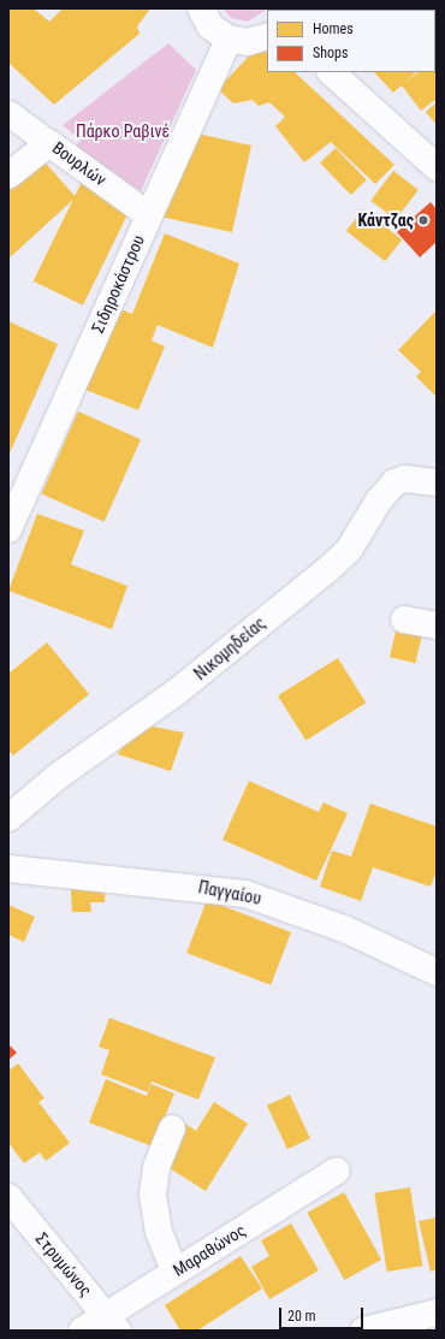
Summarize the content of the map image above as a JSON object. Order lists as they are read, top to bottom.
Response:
{
  "streets": {
    "street": [
      "Βουρλών",
      "Σιδηροκάστρου",
      "Νικομηδείας",
      "Παγγαίου",
      "Μαραθώνος",
      "Στρυμώνος"
    ]
  },
  "crossings": [
    ["Βουρλών", "Σιδηροκάστρου"],
    ["Μαραθώνος", "Στρυμώνος"]
  ],
  "parks": ["Πάρκο Ραβινέ"],
  "places": ["Κάντζας"],
  "legend": ["Homes", "Shops"],
  "scale_bar": "20 m"
}
